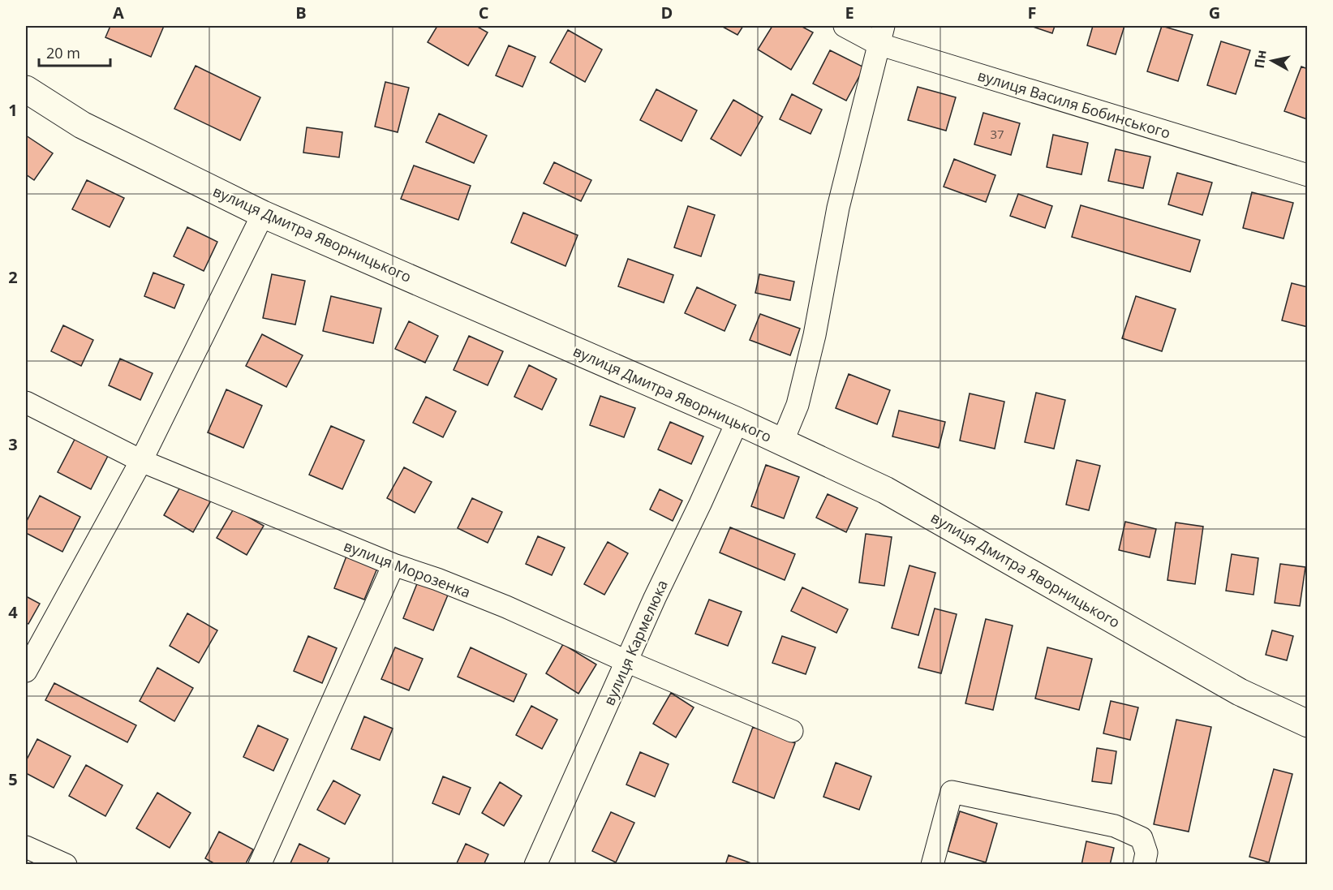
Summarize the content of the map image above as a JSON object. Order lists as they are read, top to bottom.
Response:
{
  "streets": {
    "street": [
      "вулиця Василя Бобинського",
      "вулиця Дмитра Яворницького",
      "вулиця Морозенка",
      "вулиця Кармелюка"
    ]
  },
  "crossings": [
    ["вулиця Дмитра Яворницького", "вулиця Кармелюка"],
    ["вулиця Морозенка", "вулиця Кармелюка"]
  ],
  "house_numbers": ["37"],
  "scale_bar": "20 m",
  "north": "left",
  "grid": {
    "columns": [
      "A",
      "B",
      "C",
      "D",
      "E",
      "F",
      "G"
    ],
    "rows": [
      "1",
      "2",
      "3",
      "4",
      "5"
    ]
  }
}
